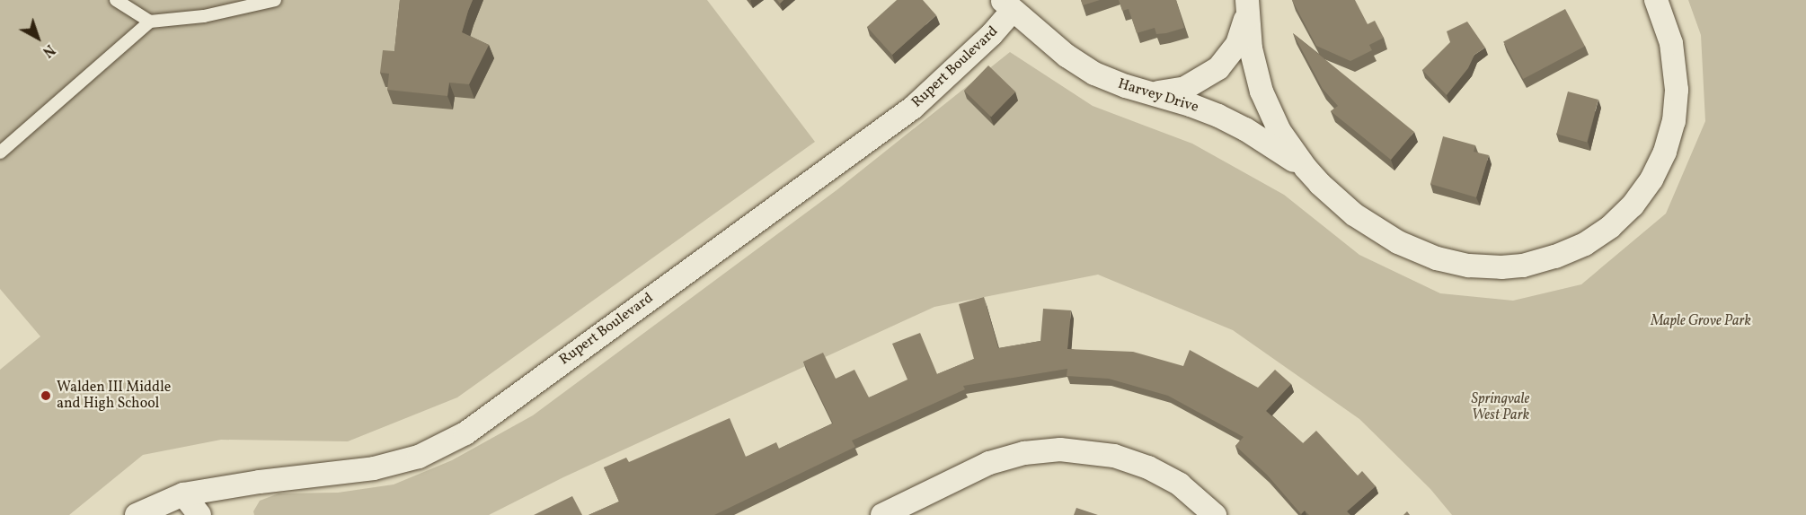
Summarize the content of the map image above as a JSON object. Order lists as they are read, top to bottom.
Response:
{
  "streets": {
    "street": ["Rupert Boulevard", "Harvey Drive"]
  },
  "crossings": [
    ["Rupert Boulevard", "Harvey Drive"]
  ],
  "parks": ["Maple Grove Park", "Springvale West Park"],
  "places": ["Walden III Middle and High School"],
  "north": "bottom right"
}
